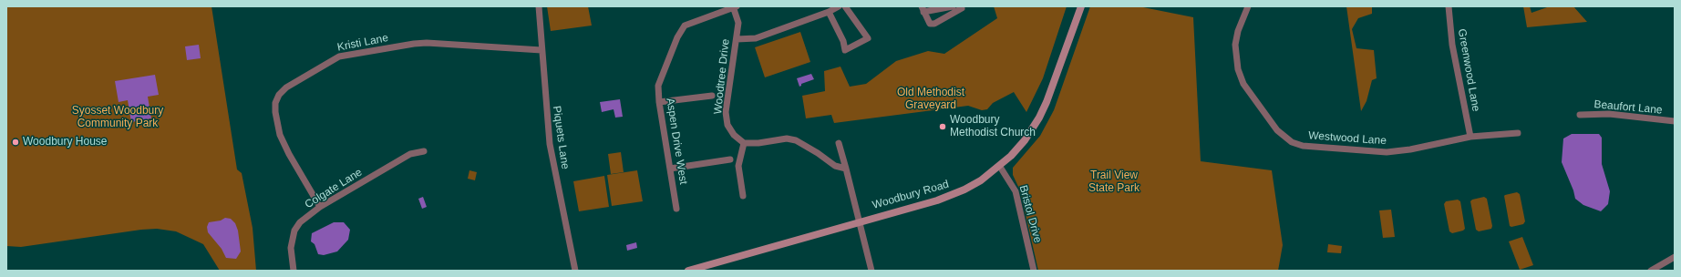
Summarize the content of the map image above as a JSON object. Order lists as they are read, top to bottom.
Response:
{
  "streets": {
    "main road": ["Woodbury Road"],
    "street": [
      "Kristi Lane",
      "Greenwood Lane",
      "Woodtree Drive",
      "Beaufort Lane",
      "Piquets Lane",
      "Westwood Lane",
      "Aspen Drive West",
      "Colgate Lane",
      "Bristol Drive"
    ]
  },
  "crossings": [
    ["Kristi Lane", "Piquets Lane"],
    ["Kristi Lane", "Colgate Lane"],
    ["Greenwood Lane", "Westwood Lane"],
    ["Woodtree Drive", "Aspen Drive West"],
    ["Woodbury Road", "Bristol Drive"]
  ],
  "parks": ["Old Methodist Graveyard", "Syosset Woodbury Community Park", "Trail View State Park"],
  "places": ["Woodbury Methodist Church", "Woodbury House"]
}
